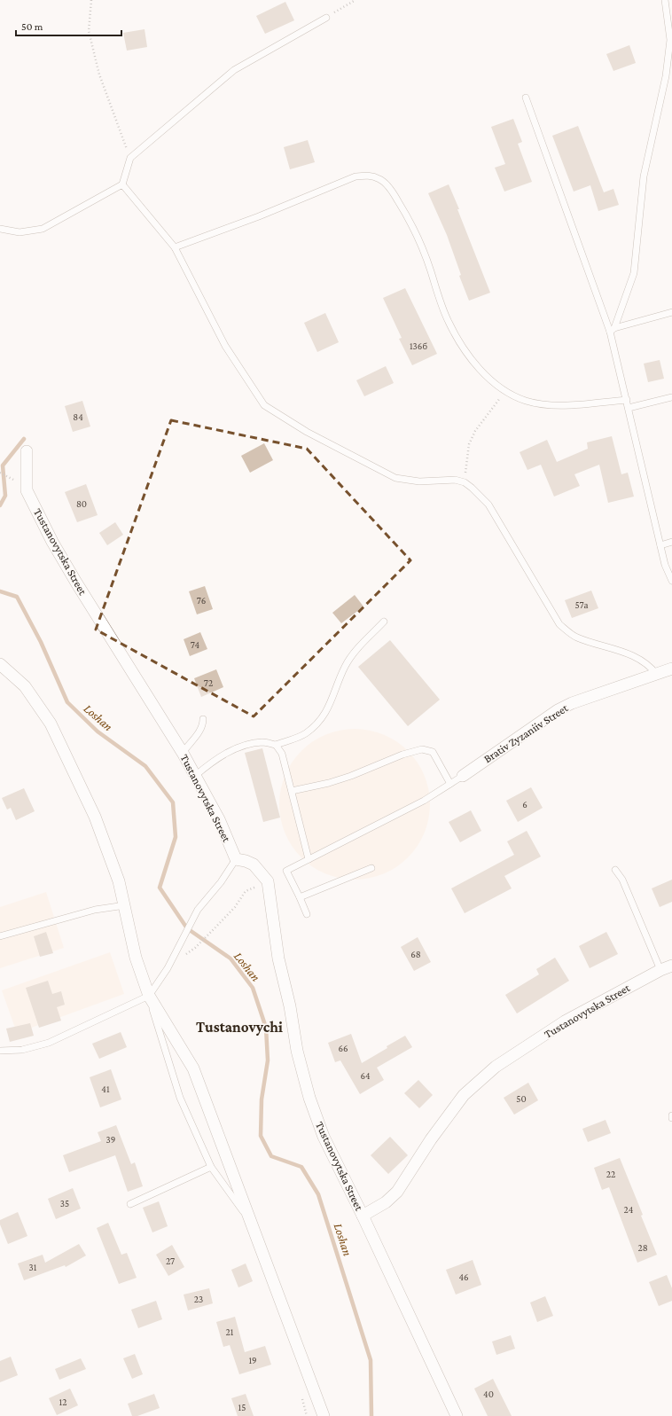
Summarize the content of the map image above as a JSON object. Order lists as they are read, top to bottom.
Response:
{
  "streets": {
    "street": ["Tustanovytska Street", "Brativ Zyzaniiv Street"]
  },
  "districts": ["Tustanovychi"],
  "water": ["Loshan"],
  "house_numbers": [
    "136б",
    "84",
    "80",
    "76",
    "57а",
    "74",
    "72",
    "6",
    "68",
    "66",
    "64",
    "41",
    "50",
    "39",
    "22",
    "35",
    "24",
    "28",
    "27",
    "31",
    "46",
    "23",
    "21",
    "19",
    "40",
    "12",
    "15"
  ],
  "scale_bar": "50 m"
}
